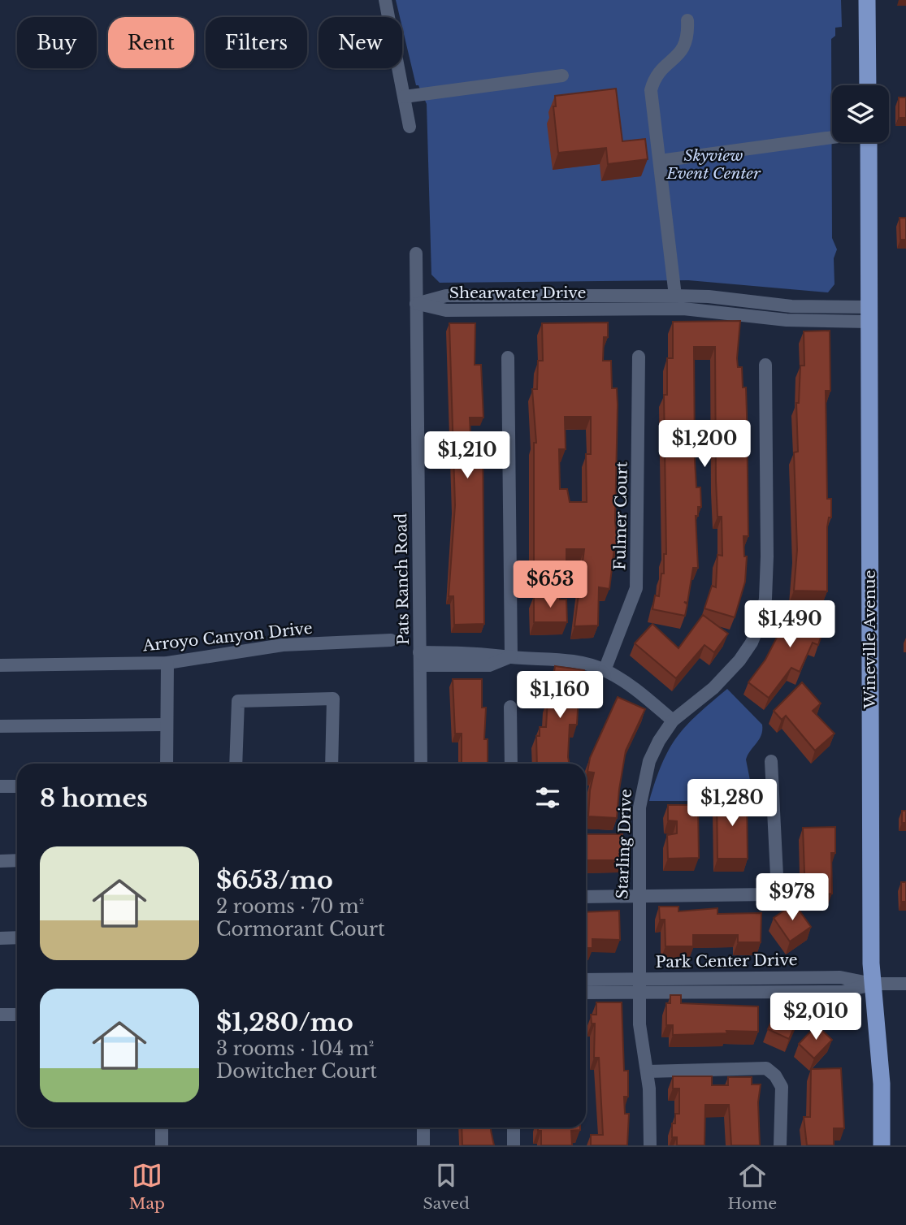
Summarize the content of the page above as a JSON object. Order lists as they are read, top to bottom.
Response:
{
  "streets": {
    "main road": ["Wineville Avenue"],
    "street": [
      "Shearwater Drive",
      "Fulmer Court",
      "Pats Ranch Road",
      "Arroyo Canyon Drive",
      "Starling Drive",
      "Park Center Drive"
    ]
  },
  "crossings": [
    ["Shearwater Drive", "Pats Ranch Road"],
    ["Shearwater Drive", "Wineville Avenue"],
    ["Wineville Avenue", "Park Center Drive"],
    ["Starling Drive", "Park Center Drive"]
  ],
  "parks": ["Skyview Event Center"],
  "page": {
    "chip": [
      "Buy",
      "Rent",
      "Filters",
      "New"
    ],
    "price": [
      "$1,200",
      "$1,210",
      "$653",
      "$1,490",
      "$1,160",
      "$1,280",
      "$978",
      "$2,010"
    ],
    "heading": "8 homes",
    "list": [
      {
        "name": "$653/mo",
        "note": "2 rooms · 70 m² · Cormorant Court"
      },
      {
        "name": "$1,280/mo",
        "note": "3 rooms · 104 m² · Dowitcher Court"
      }
    ],
    "tabs": ["Map", "Saved", "Home"]
  }
}
